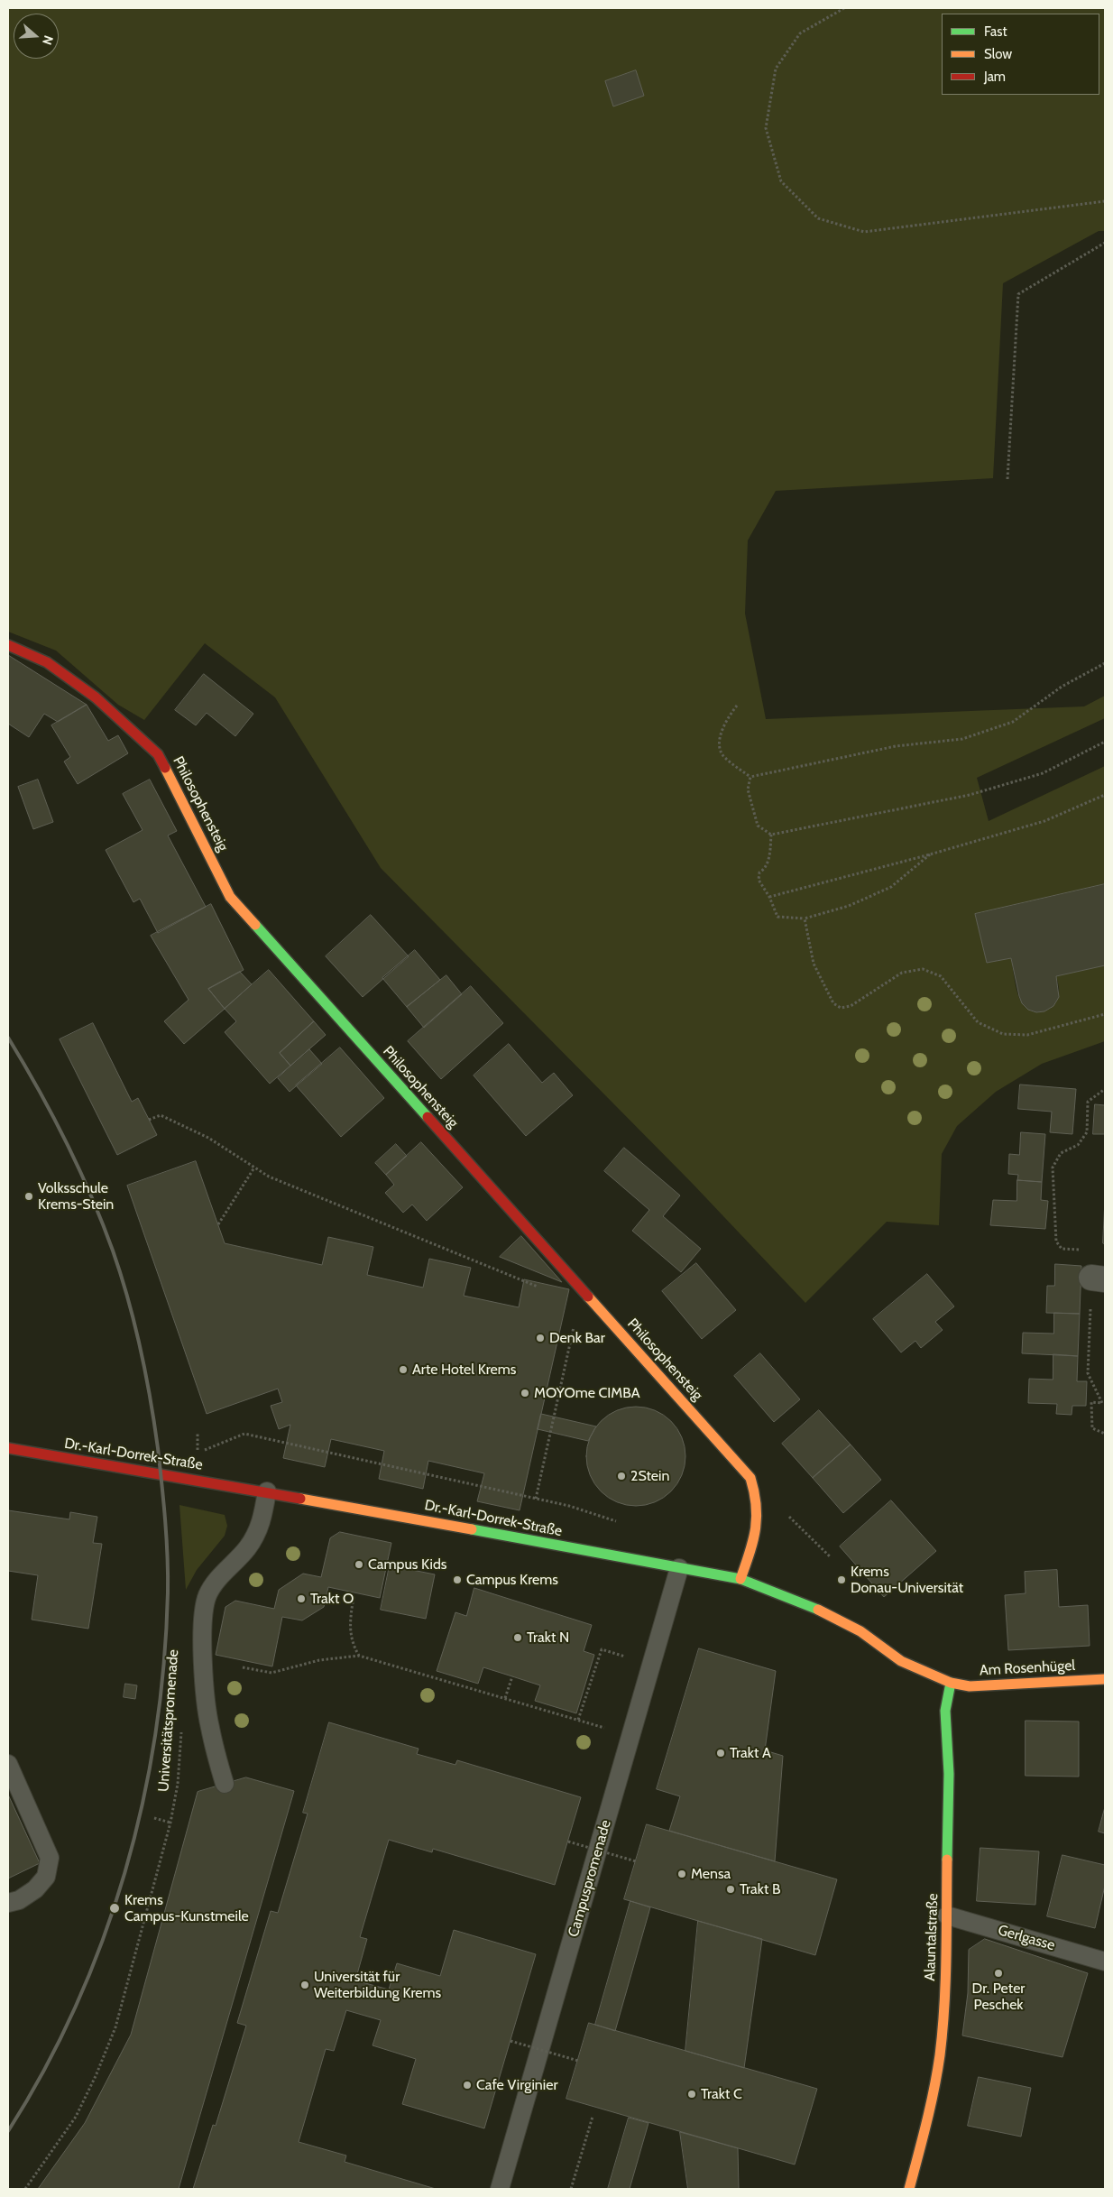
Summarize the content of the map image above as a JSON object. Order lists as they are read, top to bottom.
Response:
{
  "streets": {
    "street": [
      "Philosophensteig",
      "Dr.-Karl-Dorrek-Straße",
      "Am Rosenhügel",
      "Alauntalstraße"
    ],
    "lane": ["Campuspromenade", "Gerlgasse"],
    "path": ["Universitätspromenade"]
  },
  "crossings": [
    ["Philosophensteig", "Dr.-Karl-Dorrek-Straße"],
    ["Dr.-Karl-Dorrek-Straße", "Am Rosenhügel"],
    ["Dr.-Karl-Dorrek-Straße", "Campuspromenade"],
    ["Dr.-Karl-Dorrek-Straße", "Alauntalstraße"],
    ["Am Rosenhügel", "Alauntalstraße"],
    ["Alauntalstraße", "Gerlgasse"]
  ],
  "places": [
    "Volksschule Krems-Stein",
    "Denk Bar",
    "Arte Hotel Krems",
    "MOYOme CIMBA",
    "2Stein",
    "Campus Kids",
    "Campus Krems",
    "Krems Donau-Universität",
    "Trakt O",
    "Trakt N",
    "Trakt A",
    "Mensa",
    "Trakt B",
    "Krems Campus-Kunstmeile",
    "Dr. Peter Peschek",
    "Universität für Weiterbildung Krems",
    "Cafe Virginier",
    "Trakt C"
  ],
  "legend": ["Fast", "Slow", "Jam"],
  "north": "right"
}
